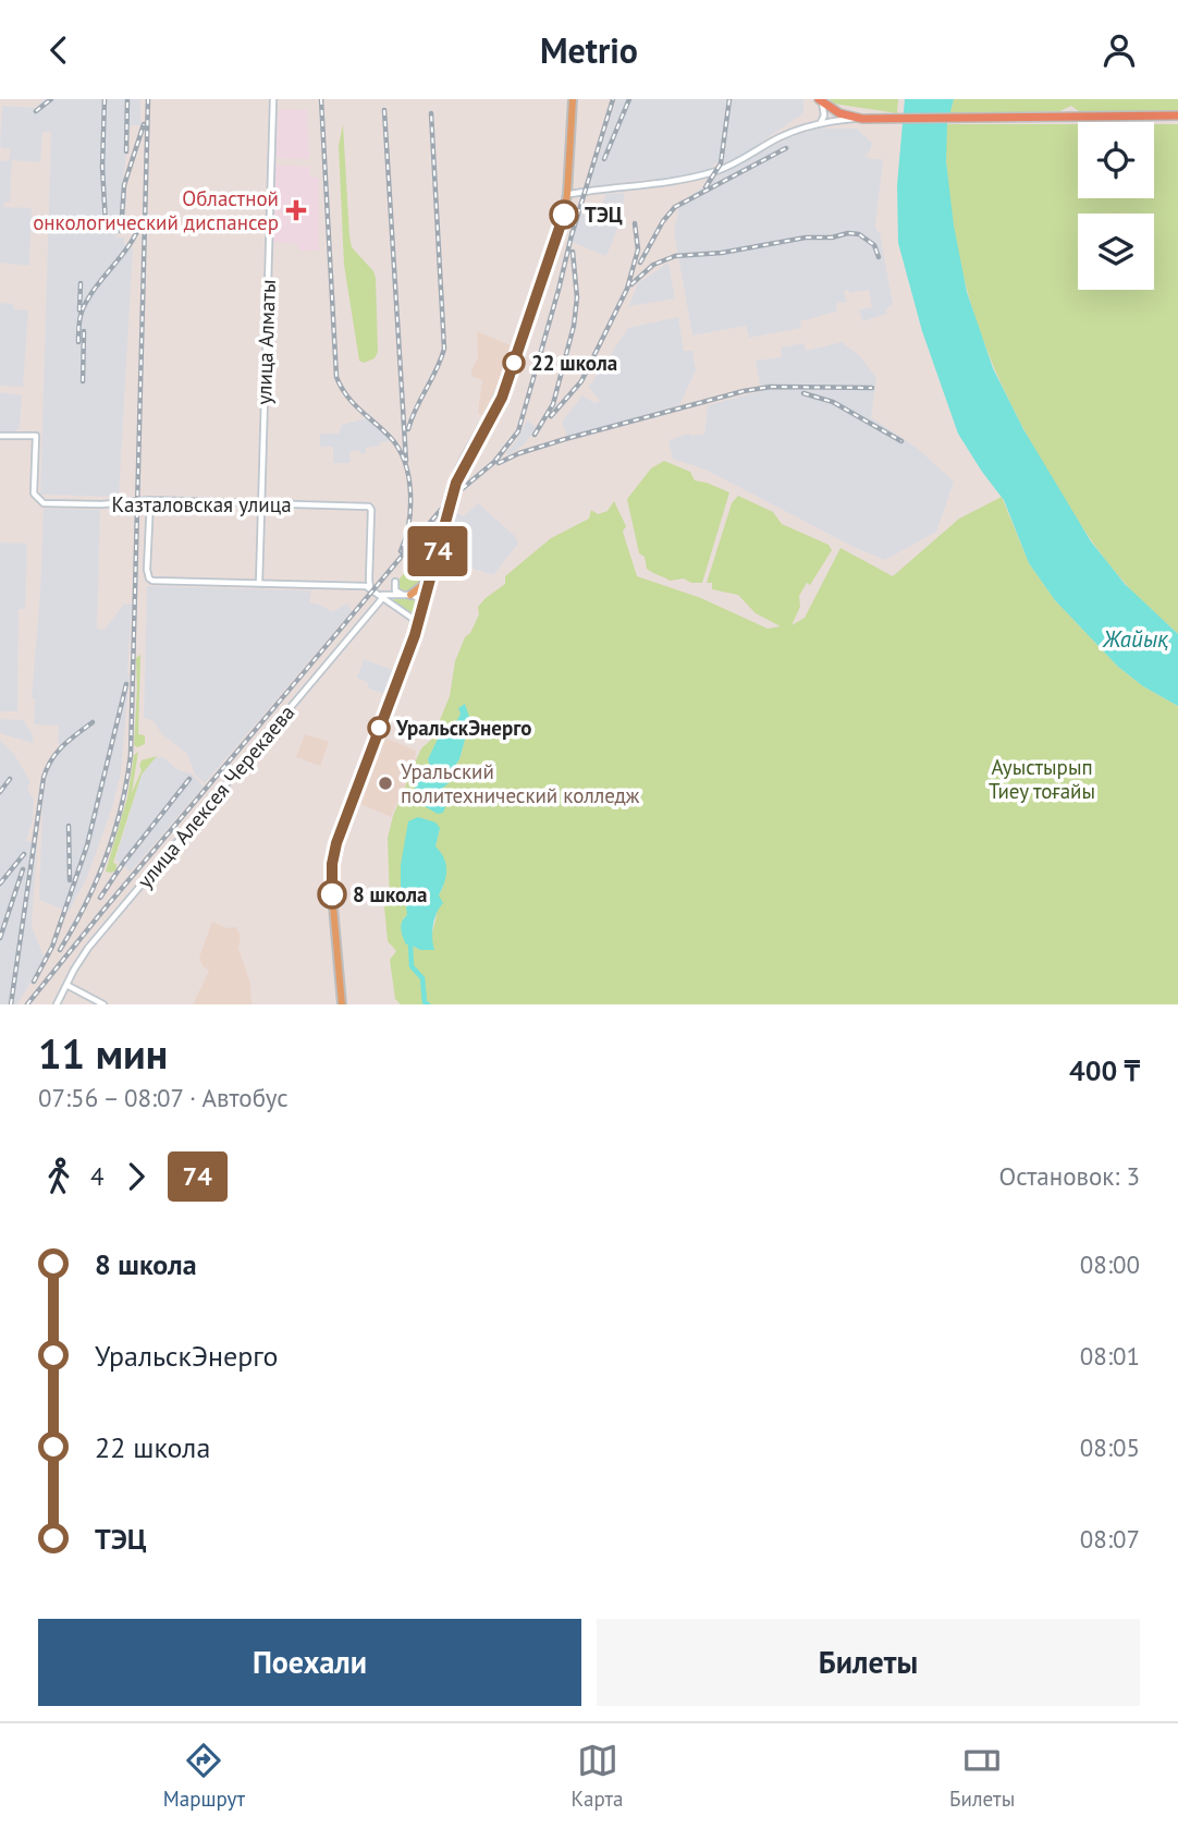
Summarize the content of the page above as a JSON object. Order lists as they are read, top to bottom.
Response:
{
  "streets": {
    "street": ["улица Алматы", "Казталовская улица", "улица Алексея Черекаева"]
  },
  "crossings": [
    ["улица Алматы", "Казталовская улица"]
  ],
  "water": ["Жайық"],
  "parks": ["Ауыстырып Тиеу тоғайы"],
  "places": {
    "health": ["Областной онкологический диспансер"],
    "other": [
      "ТЭЦ",
      "22 школа",
      "УральскЭнерго",
      "Уральский политехнический колледж",
      "8 школа"
    ]
  },
  "lines": ["bus line 74"],
  "page": {
    "header": "Metrio",
    "on_map": "74",
    "heading": ["11 мин", "07:56 – 08:07 · Автобус", "400 ₸"],
    "legs": ["4", "74", "Остановок: 3"],
    "list": [
      {
        "name": "8 школа",
        "value": "08:00"
      },
      {
        "name": "УральскЭнерго",
        "value": "08:01"
      },
      {
        "name": "22 школа",
        "value": "08:05"
      },
      {
        "name": "ТЭЦ",
        "value": "08:07"
      }
    ],
    "buttons": ["Поехали", "Билеты"],
    "tabs": ["Маршрут", "Карта", "Билеты"]
  }
}
